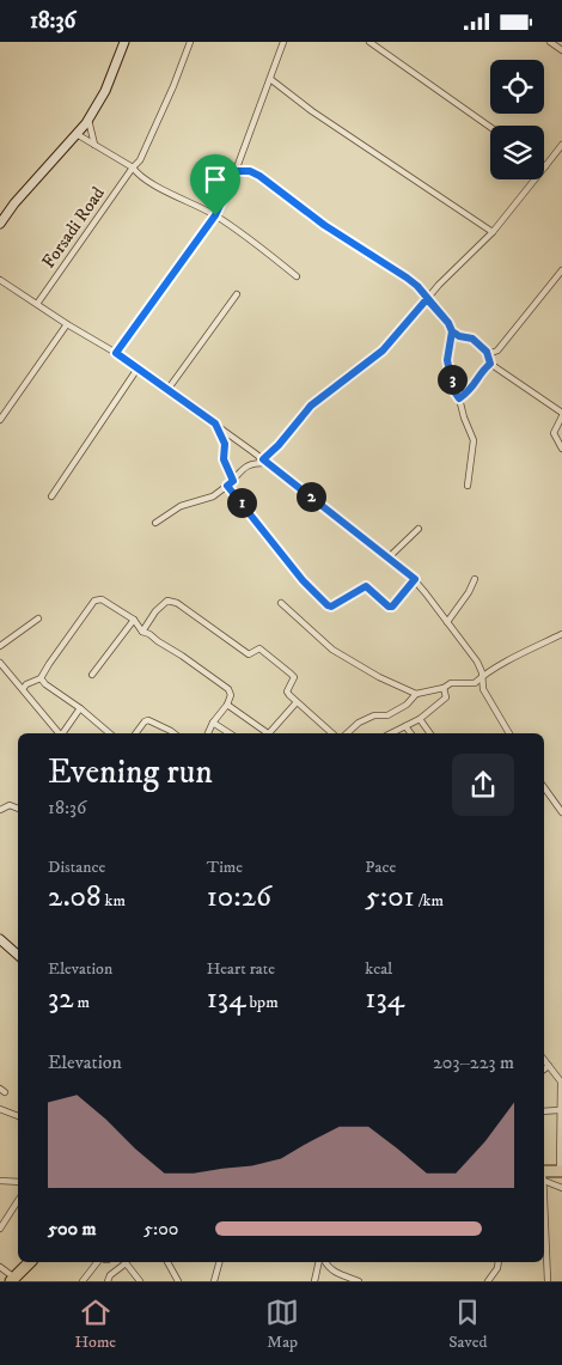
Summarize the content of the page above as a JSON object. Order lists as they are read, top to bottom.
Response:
{
  "streets": {
    "street": ["Forsadi Road"]
  },
  "page": {
    "status": "18:36",
    "pins": ["3", "2", "1"],
    "heading": ["Evening run", "18:36"],
    "stats": [
      ["Distance", "2.08 km"],
      ["Time", "10:26"],
      ["Pace", "5:01 /km"],
      ["Elevation", "32 m"],
      ["Heart rate", "134 bpm"],
      ["kcal", "134"]
    ],
    "chart": ["Elevation", "203–223 m"],
    "list": [
      {
        "name": "500 m",
        "note": "5:00"
      }
    ],
    "tabs": ["Home", "Map", "Saved"]
  }
}
